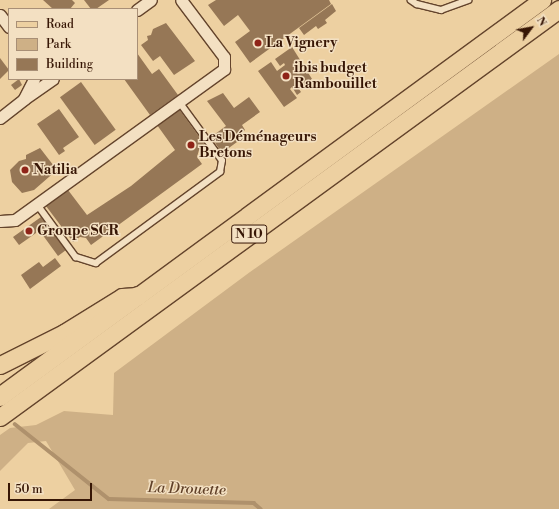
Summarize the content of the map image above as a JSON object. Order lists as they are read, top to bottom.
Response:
{
  "streets": {
    "highway": ["N 10"]
  },
  "water": ["La Drouette"],
  "places": [
    "La Vignery",
    "ibis budget Rambouillet",
    "Les Déménageurs Bretons",
    "Natilia",
    "Groupe SCR"
  ],
  "legend": ["Road", "Park", "Building"],
  "scale_bar": "50 m",
  "north": "top right"
}
